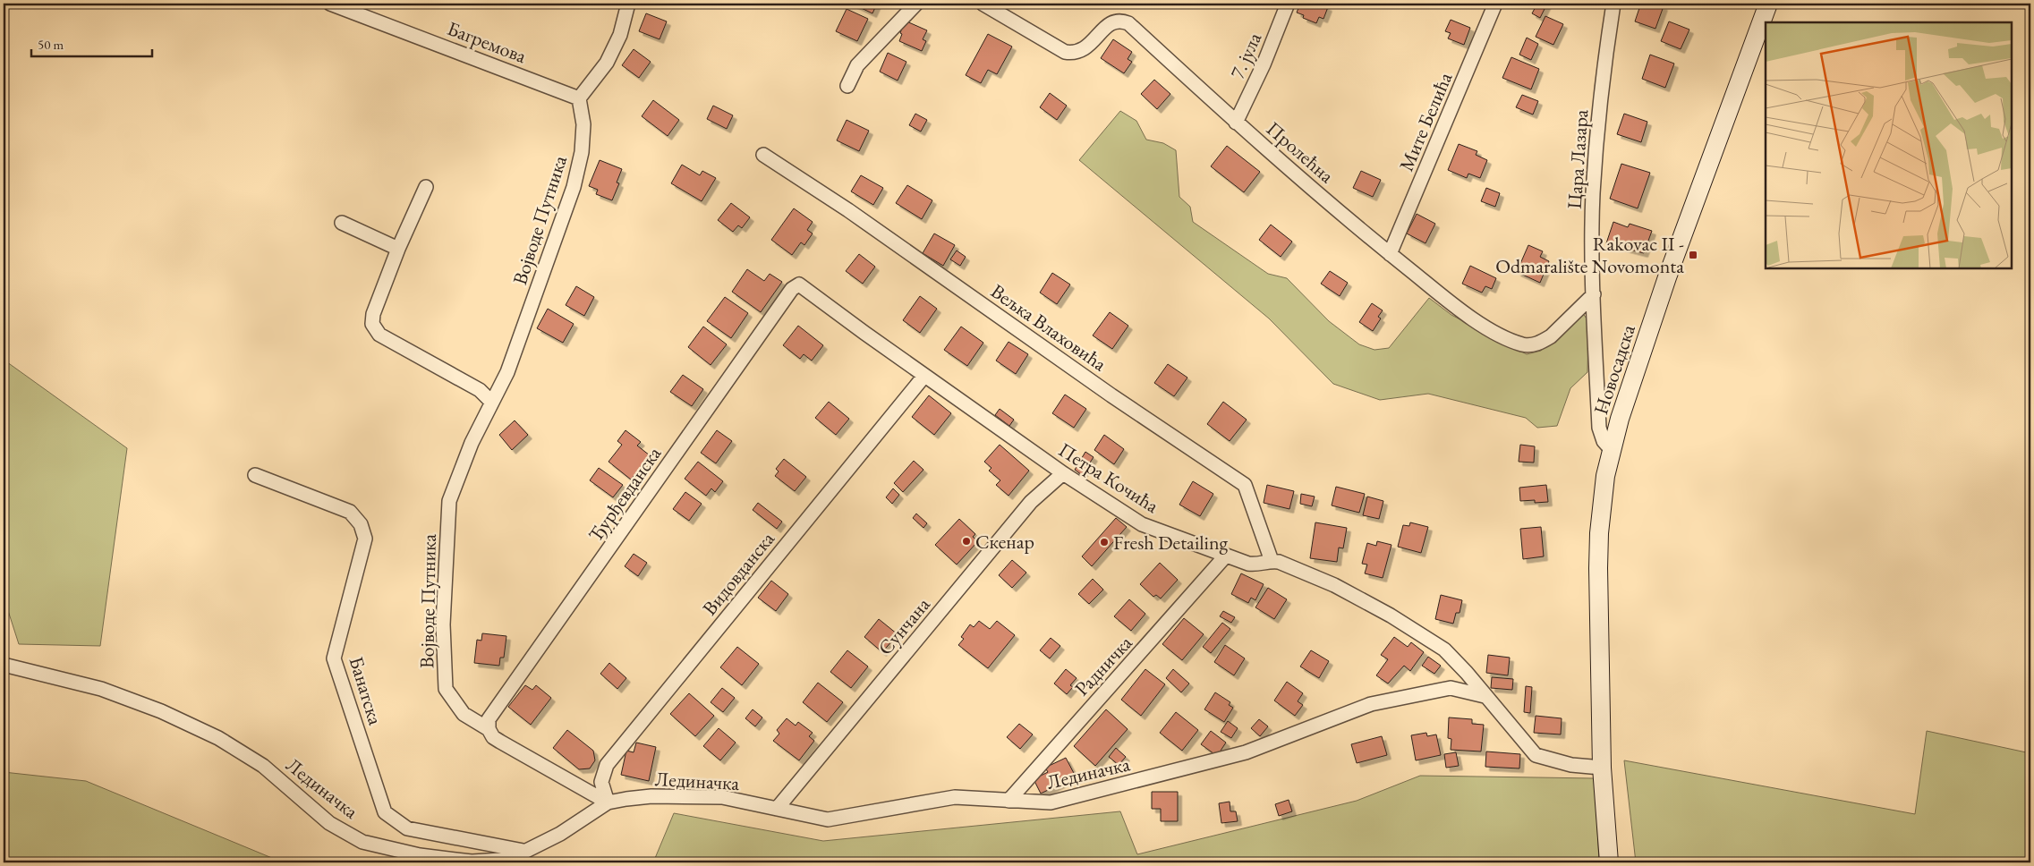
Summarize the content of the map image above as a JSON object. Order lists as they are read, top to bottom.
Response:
{
  "streets": {
    "main road": ["Новосадска"],
    "street": [
      "Багремова",
      "7. јула",
      "Мите Белића",
      "Пролећна",
      "Цара Лазара",
      "Војводе Путника",
      "Вељка Влаховића",
      "Петра Кочића",
      "Ђурђевданска",
      "Видовданска",
      "Сунчана",
      "Радничка",
      "Банатска",
      "Лединачка"
    ]
  },
  "crossings": [
    ["Багремова", "Војводе Путника"],
    ["7. јула", "Пролећна"],
    ["Мите Белића", "Пролећна"],
    ["Пролећна", "Цара Лазара"],
    ["Цара Лазара", "Новосадска"],
    ["Војводе Путника", "Ђурђевданска"],
    ["Војводе Путника", "Видовданска"],
    ["Војводе Путника", "Лединачка"],
    ["Вељка Влаховића", "Петра Кочића"],
    ["Новосадска", "Петра Кочића"],
    ["Петра Кочића", "Ђурђевданска"],
    ["Петра Кочића", "Видовданска"],
    ["Петра Кочића", "Сунчана"],
    ["Петра Кочића", "Радничка"],
    ["Петра Кочића", "Лединачка"],
    ["Видовданска", "Лединачка"],
    ["Сунчана", "Лединачка"],
    ["Радничка", "Лединачка"],
    ["Банатска", "Лединачка"]
  ],
  "places": {
    "transit": ["Rakovac II - Odmaralište Novomonta"],
    "other": ["Скенар", "Fresh Detailing"]
  },
  "scale_bar": "50 m"
}
